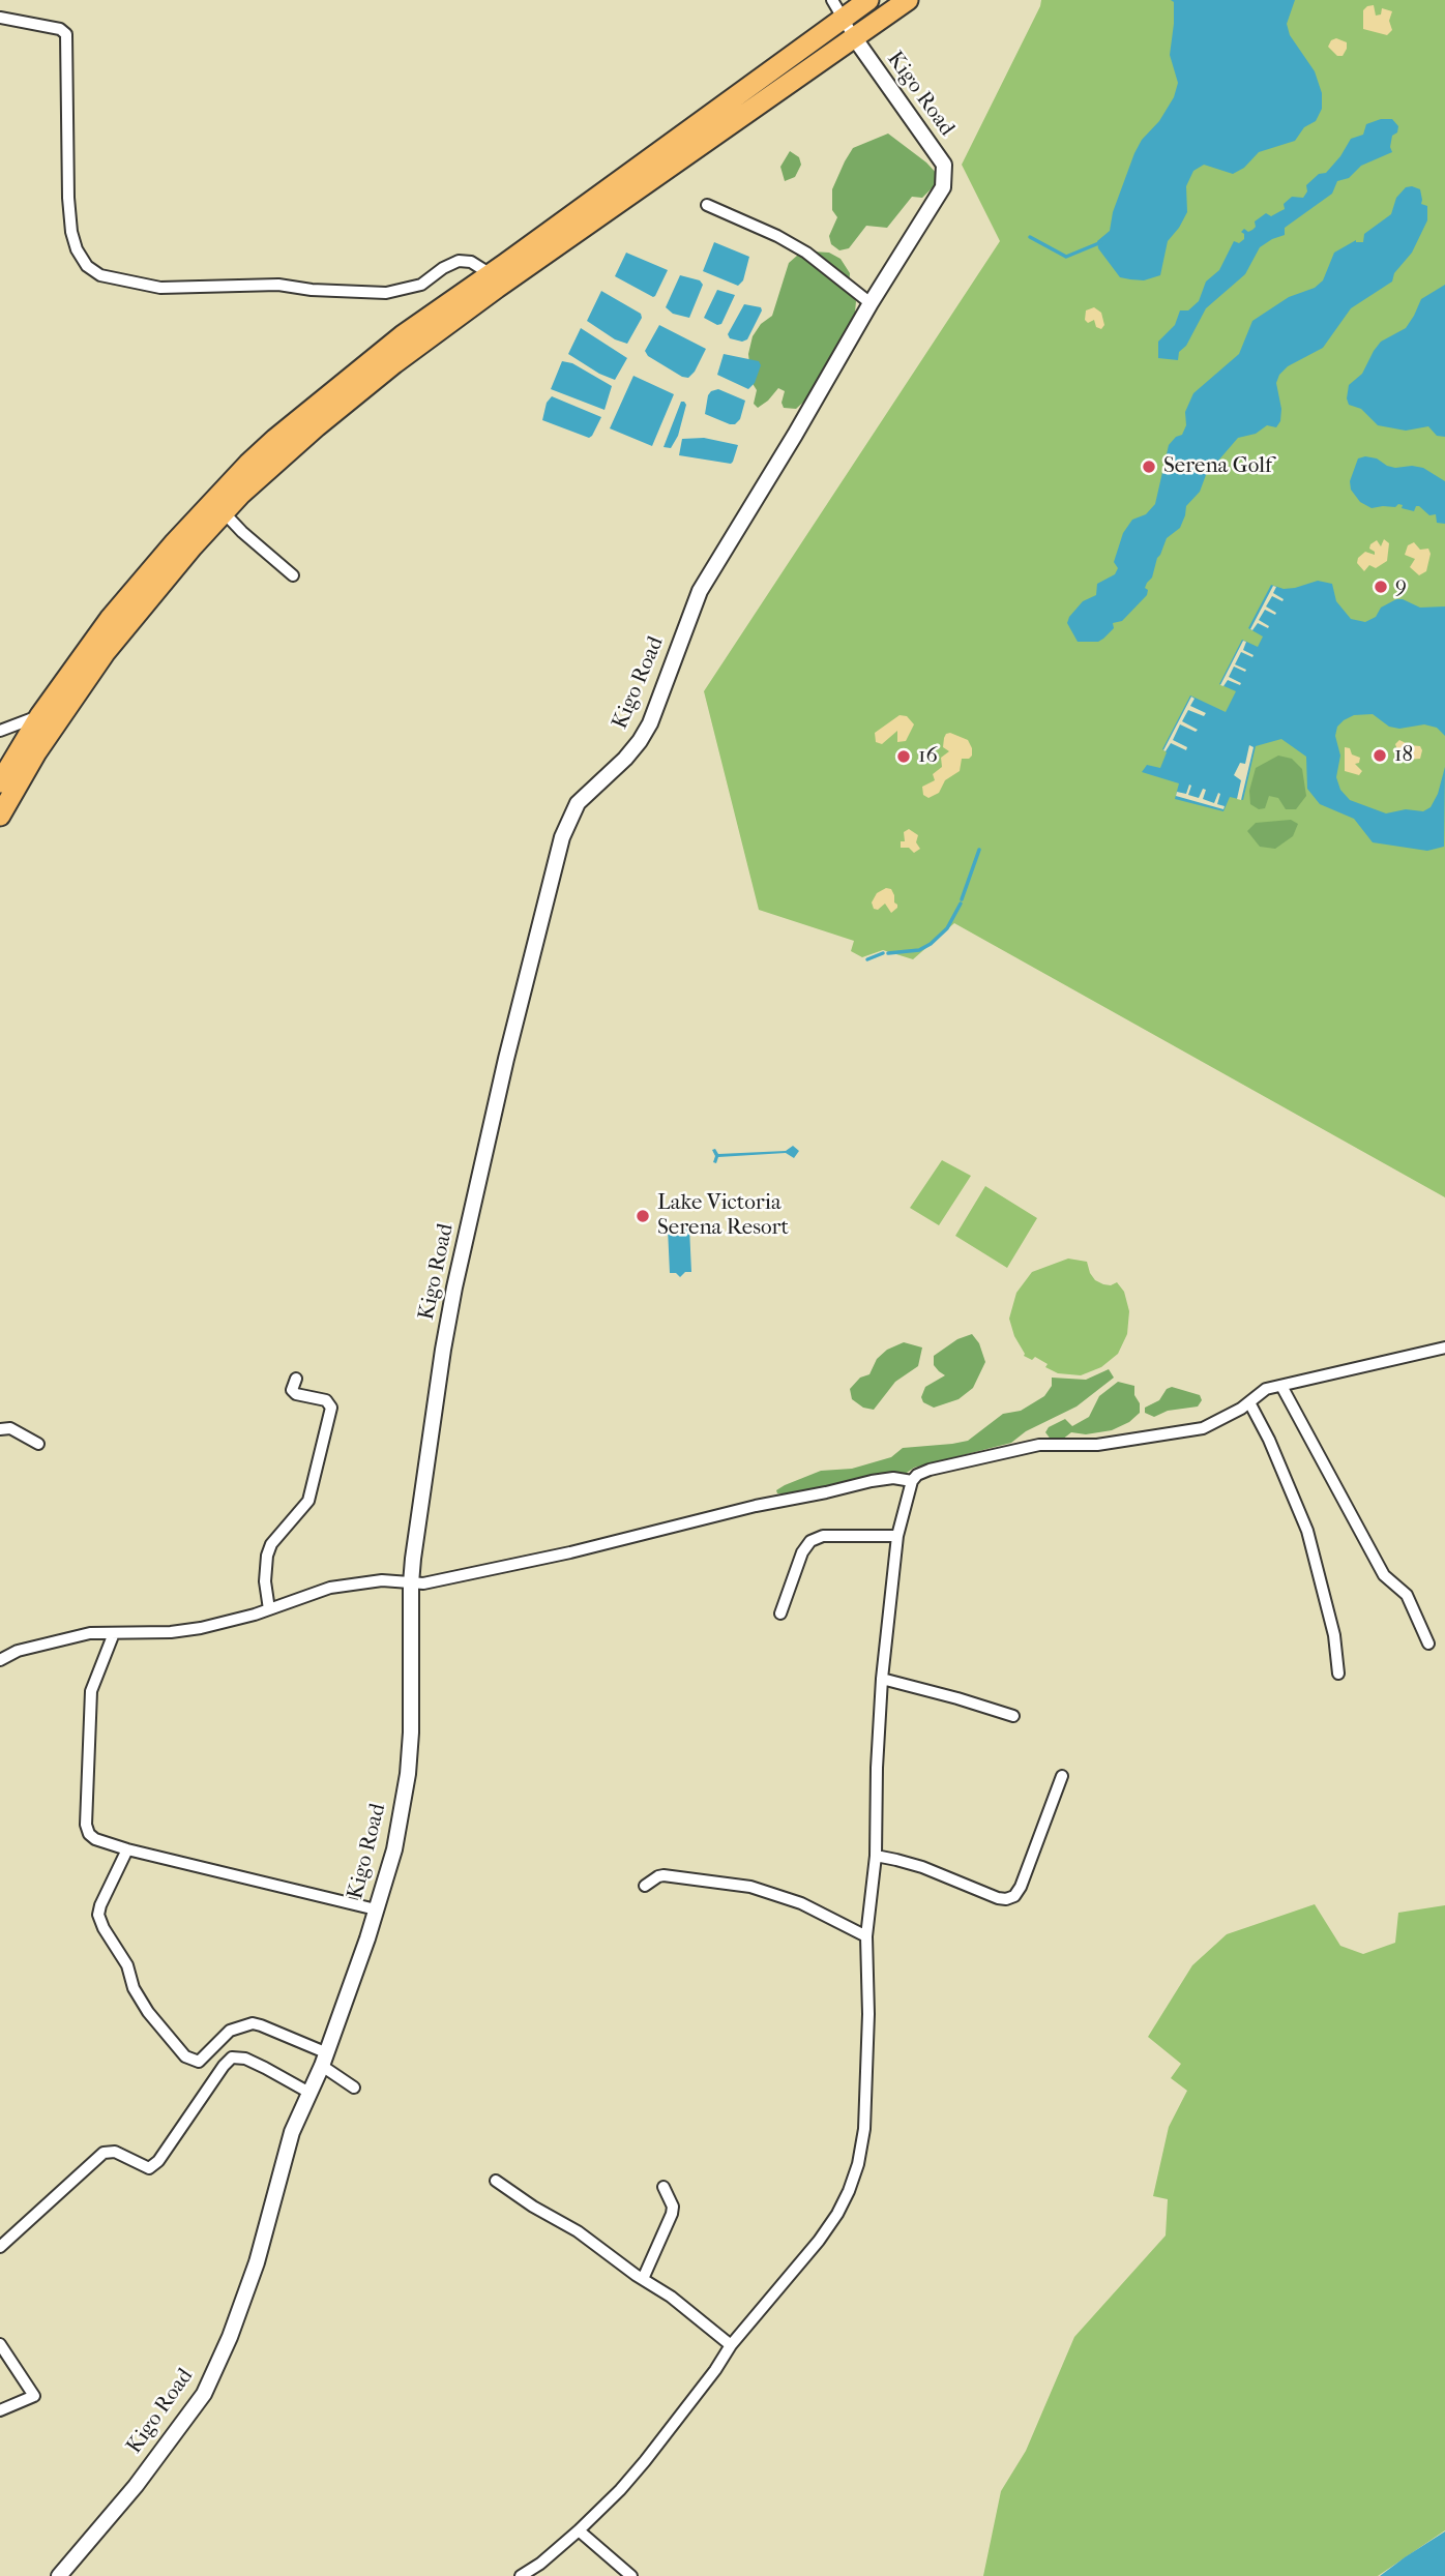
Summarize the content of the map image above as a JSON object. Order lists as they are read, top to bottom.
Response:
{
  "streets": {
    "street": ["Kigo Road"]
  },
  "places": [
    "Serena Golf",
    "9",
    "18",
    "16",
    "Lake Victoria Serena Resort"
  ]
}
